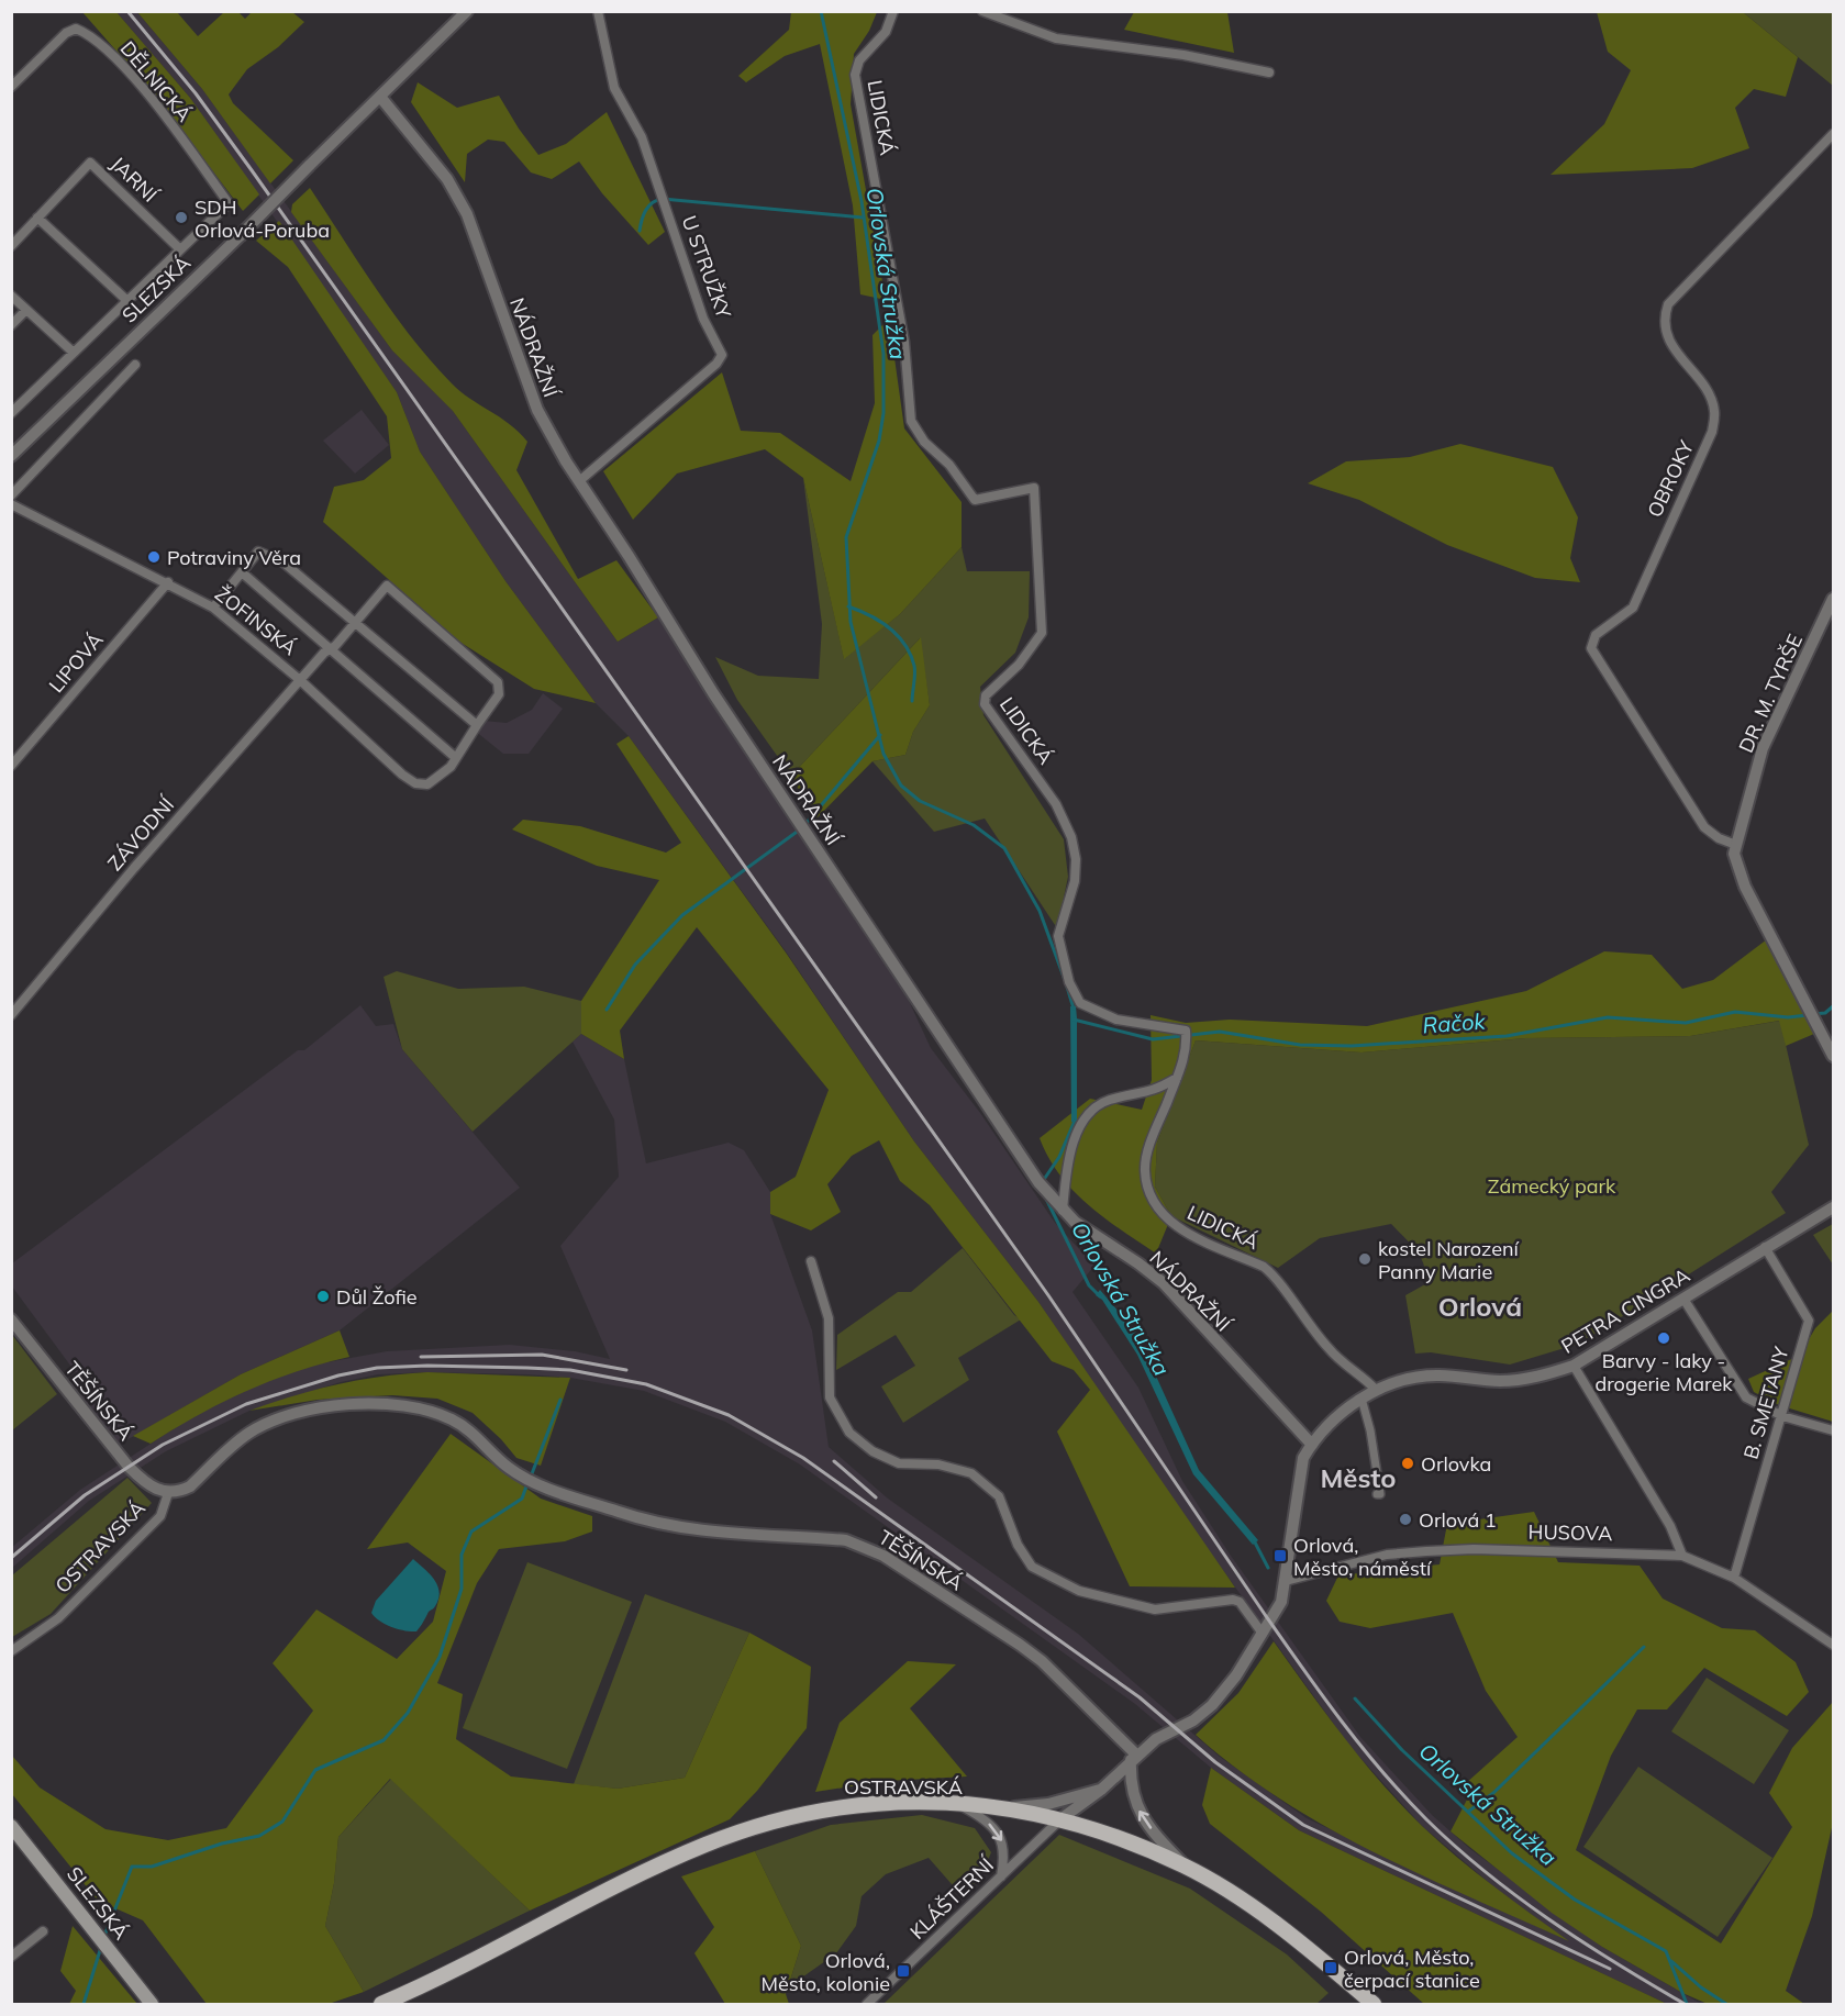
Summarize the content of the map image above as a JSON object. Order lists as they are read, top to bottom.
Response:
{
  "streets": {
    "main road": ["SLEZSKÁ", "OSTRAVSKÁ"],
    "street": [
      "DĚLNICKÁ",
      "LIDICKÁ",
      "JARNÍ",
      "U STRUŽKY",
      "NÁDRAŽNÍ",
      "OBROKY",
      "ŽOFINSKÁ",
      "LIPOVÁ",
      "DR. M. TYRŠE",
      "ZÁVODNÍ",
      "PETRA CINGRA",
      "TĚŠÍNSKÁ",
      "B. SMETANY",
      "HUSOVA",
      "KLÁŠTERNÍ"
    ]
  },
  "crossings": [
    ["DĚLNICKÁ", "SLEZSKÁ"],
    ["LIDICKÁ", "PETRA CINGRA"],
    ["JARNÍ", "SLEZSKÁ"],
    ["U STRUŽKY", "NÁDRAŽNÍ"],
    ["SLEZSKÁ", "NÁDRAŽNÍ"],
    ["NÁDRAŽNÍ", "PETRA CINGRA"],
    ["OBROKY", "DR. M. TYRŠE"],
    ["ŽOFINSKÁ", "LIPOVÁ"],
    ["ŽOFINSKÁ", "ZÁVODNÍ"],
    ["PETRA CINGRA", "TĚŠÍNSKÁ"],
    ["PETRA CINGRA", "B. SMETANY"],
    ["PETRA CINGRA", "HUSOVA"],
    ["PETRA CINGRA", "OSTRAVSKÁ"],
    ["PETRA CINGRA", "KLÁŠTERNÍ"],
    ["TĚŠÍNSKÁ", "OSTRAVSKÁ"],
    ["B. SMETANY", "HUSOVA"],
    ["OSTRAVSKÁ", "KLÁŠTERNÍ"]
  ],
  "districts": ["Orlová", "Město"],
  "water": ["Orlovská Stružka", "Račok"],
  "parks": ["Zámecký park"],
  "places": {
    "other": [
      "SDH Orlová-Poruba",
      "Potraviny Věra",
      "kostel Narození Panny Marie",
      "Důl Žofie",
      "Barvy - laky - drogerie Marek",
      "Orlovka",
      "Orlová 1"
    ],
    "transit": ["Orlová, Město, náměstí", "Orlová, Město, čerpací stanice", "Orlová, Město, kolonie"]
  }
}
